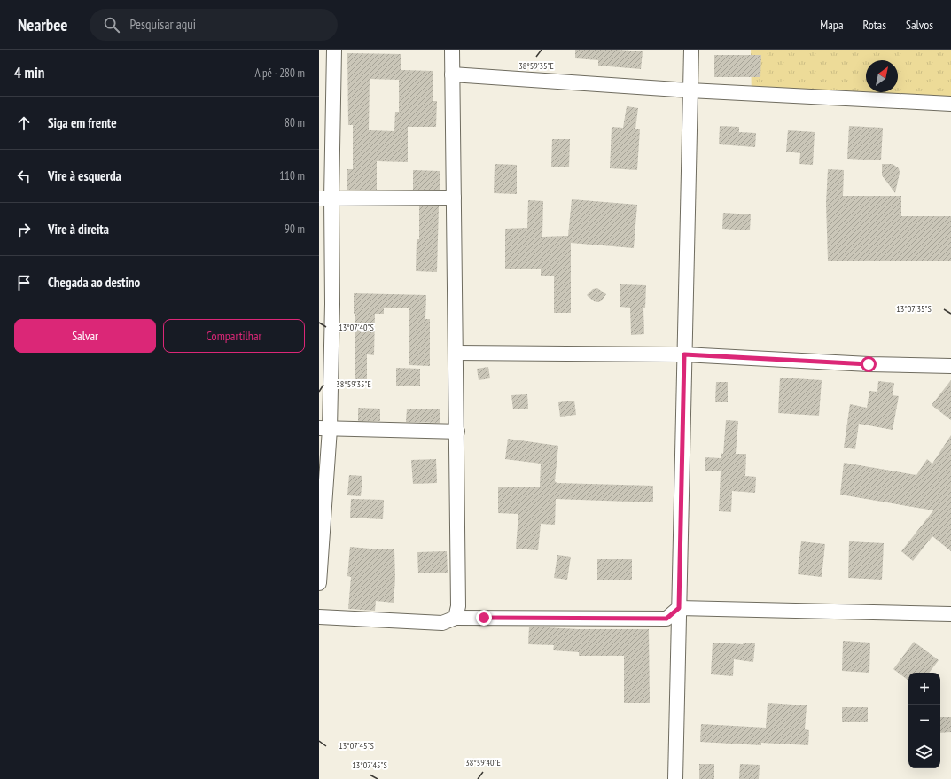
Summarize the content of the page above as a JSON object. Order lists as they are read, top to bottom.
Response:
{
  "north": "top right",
  "page": {
    "header": "Nearbee",
    "search": "Pesquisar aqui",
    "nav": ["Mapa", "Rotas", "Salvos"],
    "heading": ["4 min", "A pé · 280 m"],
    "list": [
      ["Siga em frente", "80 m"],
      ["Vire à esquerda", "110 m"],
      ["Vire à direita", "90 m"],
      "Chegada ao destino"
    ],
    "buttons": ["Salvar", "Compartilhar"],
    "map_buttons": ["+", "−"]
  },
  "coordinates": [
    "38°59'35\"E",
    "13°07'35\"S",
    "13°07'40\"S",
    "13°07'45\"S",
    "38°59'40\"E"
  ]
}
